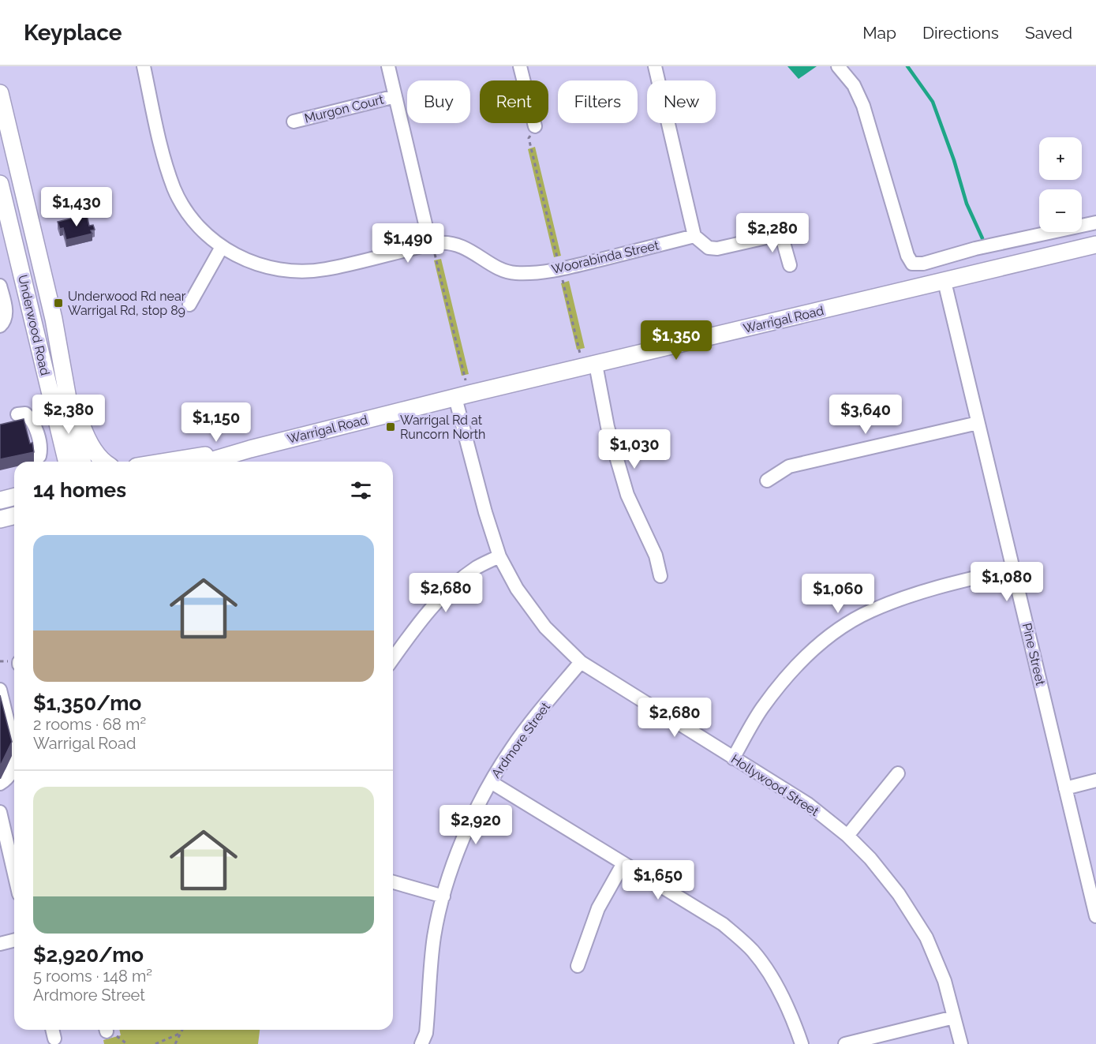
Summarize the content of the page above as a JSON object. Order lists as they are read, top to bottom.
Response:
{
  "streets": {
    "main road": ["Warrigal Road", "Underwood Road"],
    "street": [
      "Murgon Court",
      "Woorabinda Street",
      "Pine Street",
      "Ardmore Street",
      "Hollywood Street"
    ]
  },
  "crossings": [
    ["Warrigal Road", "Pine Street"],
    ["Warrigal Road", "Hollywood Street"],
    ["Ardmore Street", "Hollywood Street"]
  ],
  "places": {
    "transit": ["Underwood Rd near Warrigal Rd, stop 89", "Warrigal Rd at Runcorn North"]
  },
  "page": {
    "header": "Keyplace",
    "nav": ["Map", "Directions", "Saved"],
    "chip": [
      "Buy",
      "Rent",
      "Filters",
      "New"
    ],
    "map_buttons": ["+", "−"],
    "price": [
      "$1,430",
      "$2,280",
      "$1,490",
      "$1,350",
      "$2,380",
      "$3,640",
      "$1,150",
      "$1,030",
      "$1,080",
      "$2,680",
      "$1,060",
      "$2,680",
      "$2,920",
      "$1,650"
    ],
    "heading": "14 homes",
    "list": [
      {
        "name": "$1,350/mo",
        "note": "2 rooms · 68 m² · Warrigal Road"
      },
      {
        "name": "$2,920/mo",
        "note": "5 rooms · 148 m² · Ardmore Street"
      }
    ]
  }
}
